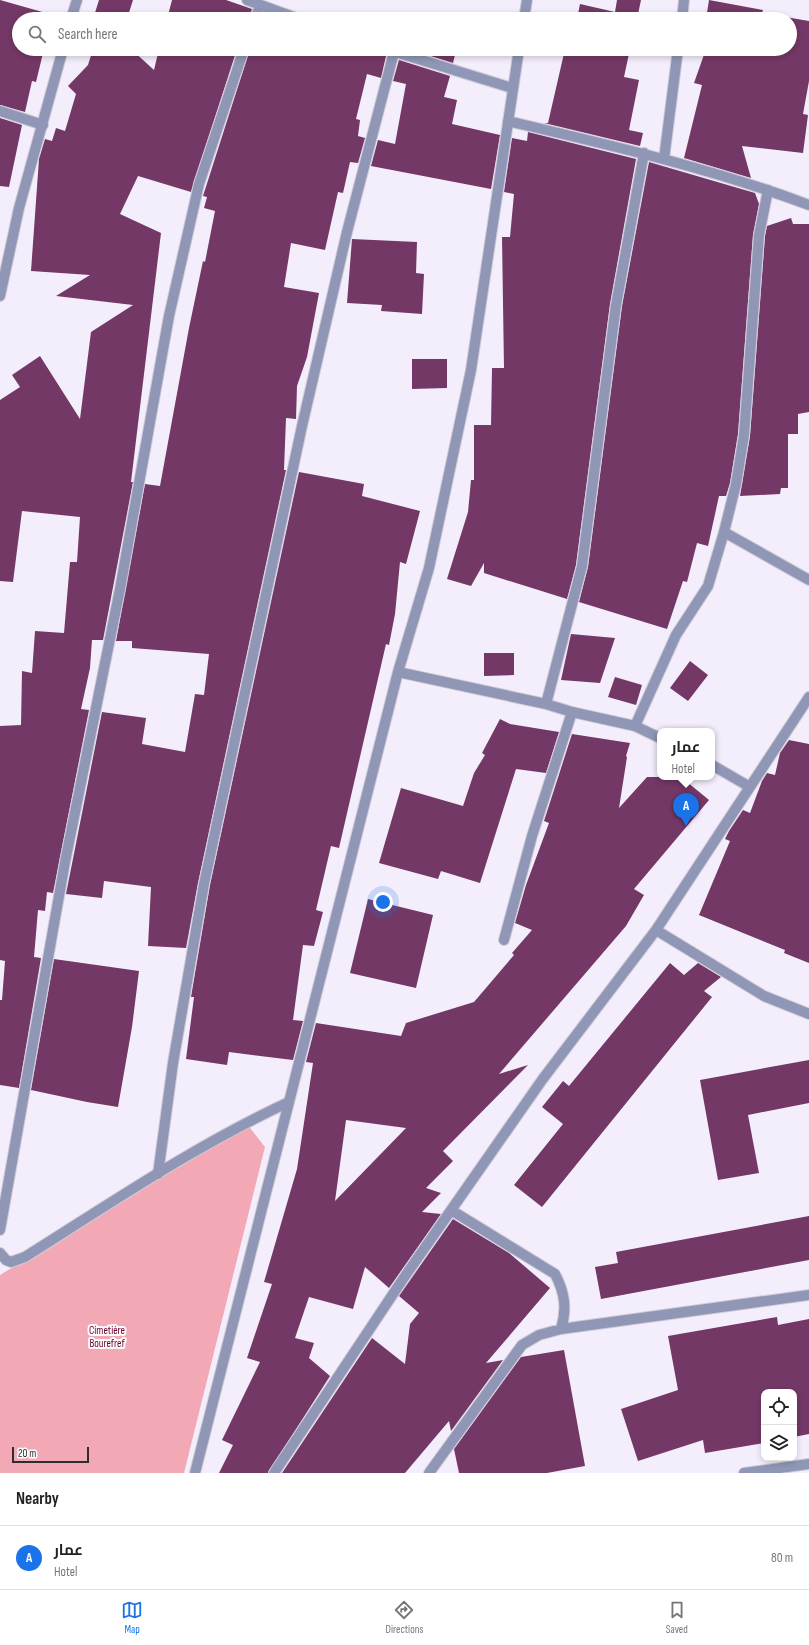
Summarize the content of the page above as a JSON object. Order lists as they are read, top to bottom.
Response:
{
  "parks": ["Cimetière Bourefref"],
  "scale_bar": "20 m",
  "page": {
    "search": "Search here",
    "popup": ["عمار", "Hotel"],
    "pins": "A",
    "scale": "20 m",
    "heading": "Nearby",
    "list": [
      {
        "mark": "A",
        "name": "عمار",
        "note": "Hotel",
        "value": "80 m"
      }
    ],
    "nav": ["Map", "Directions", "Saved"]
  }
}
